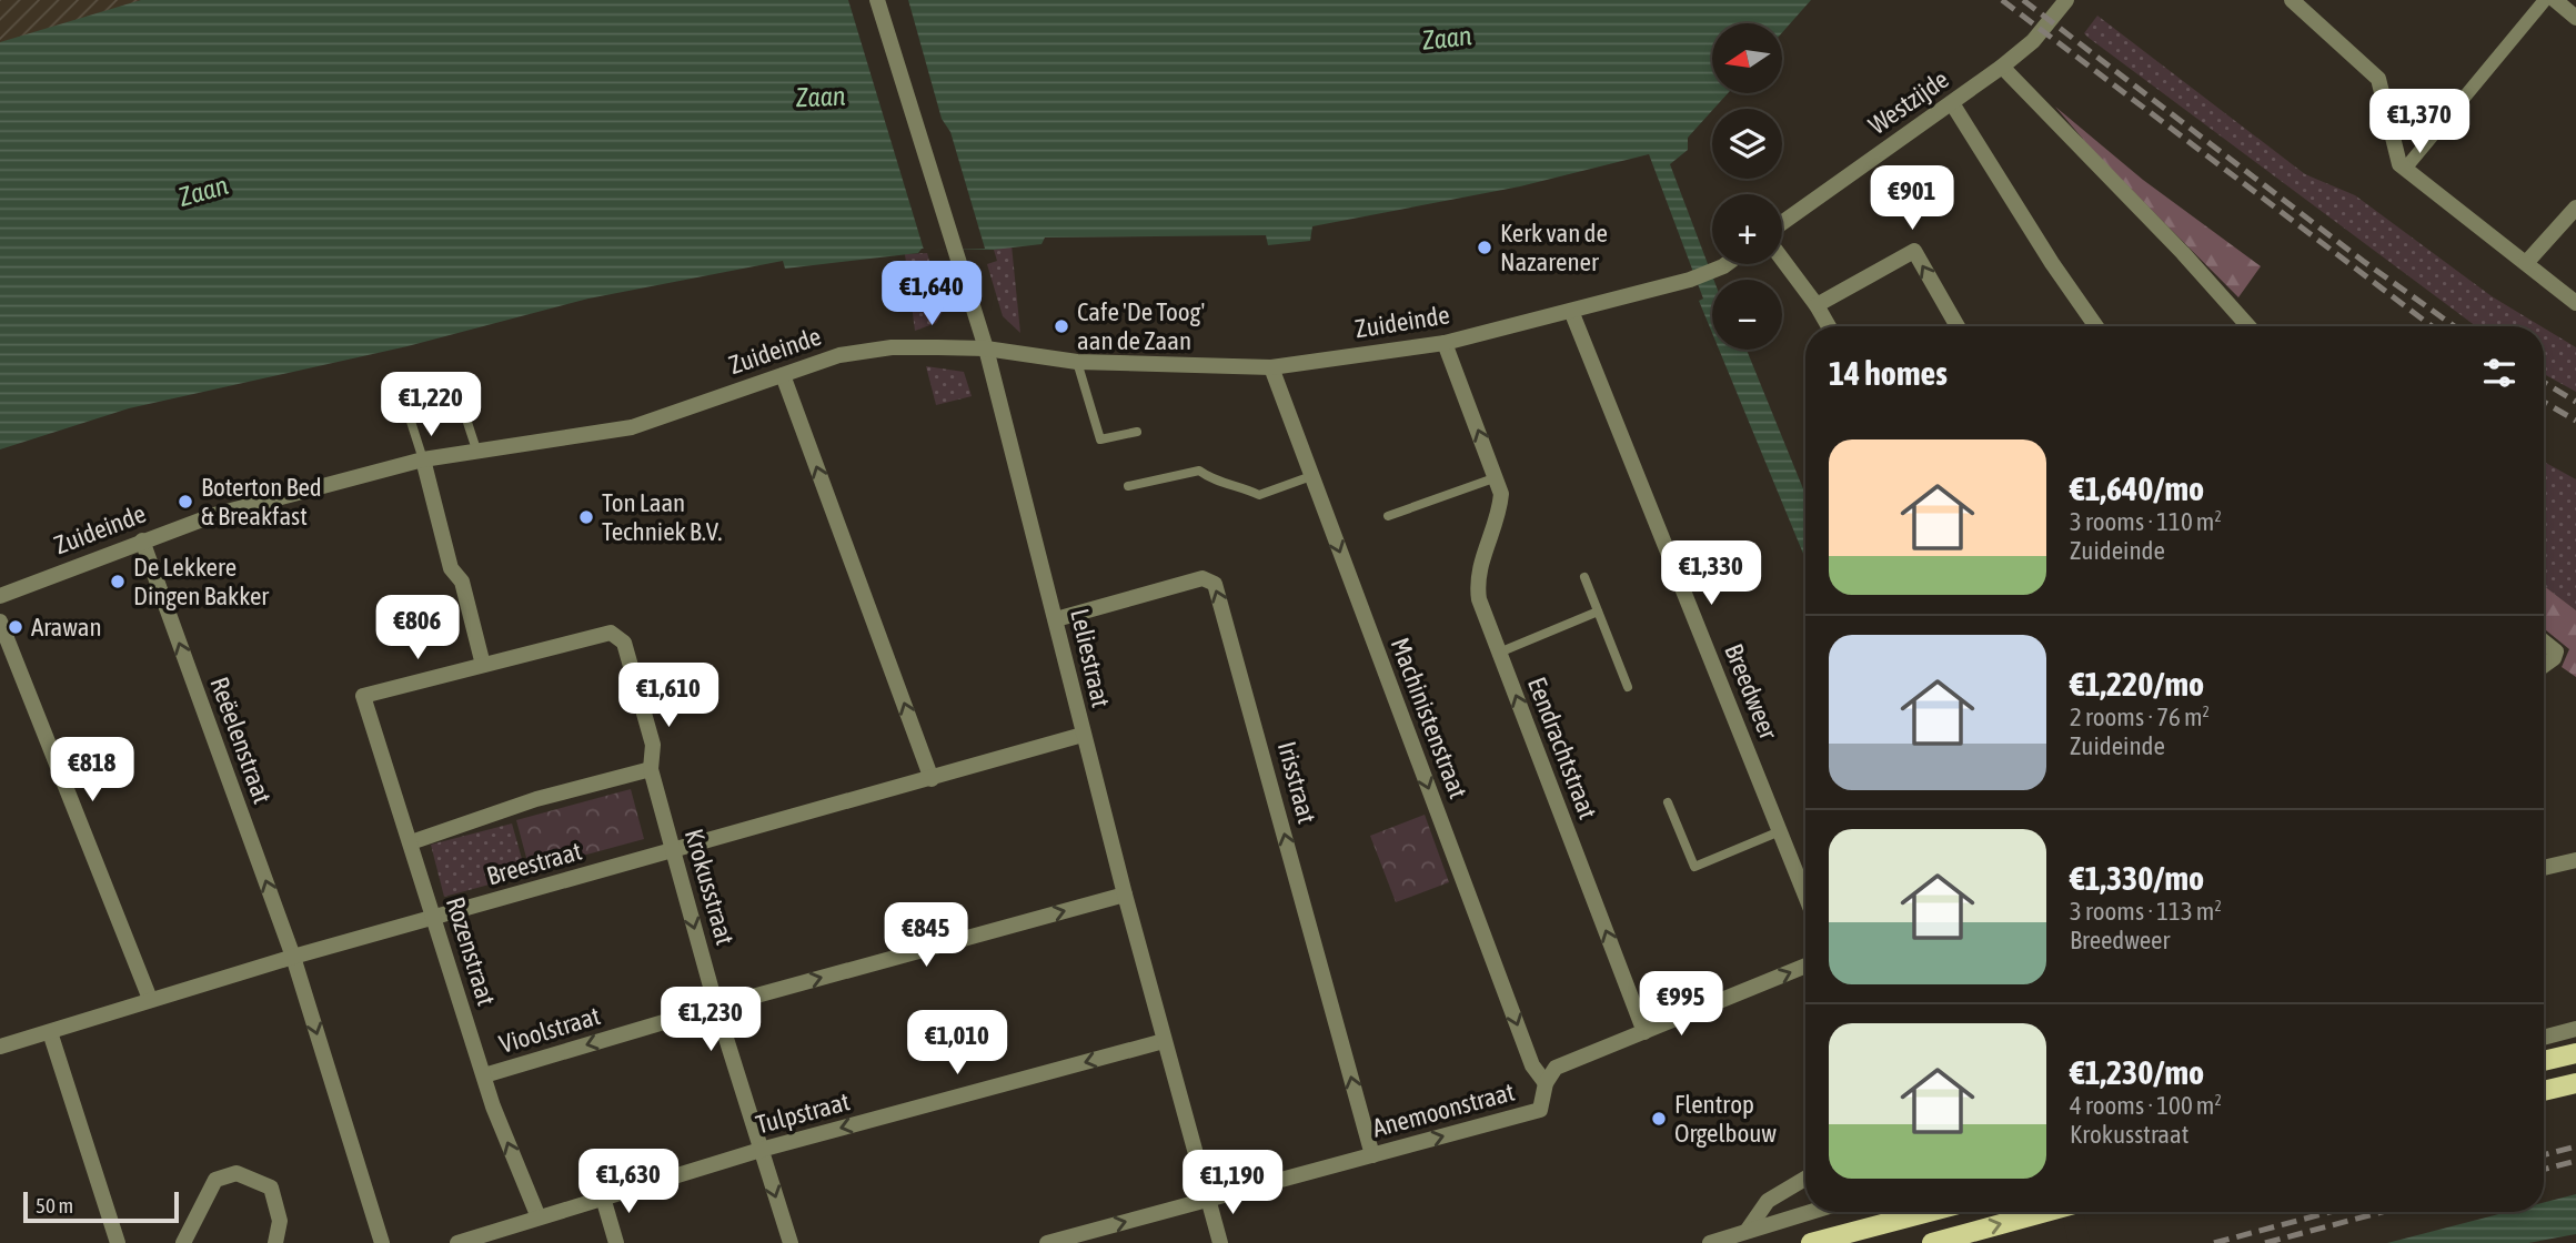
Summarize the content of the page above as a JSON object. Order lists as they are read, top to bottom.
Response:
{
  "streets": {
    "street": [
      "Westzijde",
      "Zuideinde",
      "Leliestraat",
      "Breedweer",
      "Machinistenstraat",
      "Reëelenstraat",
      "Eendrachtstraat",
      "Irisstraat",
      "Breestraat",
      "Krokusstraat",
      "Rozenstraat",
      "Vioolstraat",
      "Anemoonstraat",
      "Tulpstraat"
    ]
  },
  "crossings": [
    ["Zuideinde", "Leliestraat"],
    ["Zuideinde", "Breedweer"],
    ["Zuideinde", "Machinistenstraat"],
    ["Zuideinde", "Reëelenstraat"],
    ["Zuideinde", "Eendrachtstraat"],
    ["Leliestraat", "Irisstraat"],
    ["Leliestraat", "Breestraat"],
    ["Leliestraat", "Vioolstraat"],
    ["Leliestraat", "Anemoonstraat"],
    ["Leliestraat", "Tulpstraat"],
    ["Machinistenstraat", "Anemoonstraat"],
    ["Reëelenstraat", "Breestraat"],
    ["Eendrachtstraat", "Anemoonstraat"],
    ["Irisstraat", "Anemoonstraat"],
    ["Breestraat", "Krokusstraat"],
    ["Breestraat", "Rozenstraat"],
    ["Krokusstraat", "Rozenstraat"],
    ["Krokusstraat", "Vioolstraat"],
    ["Krokusstraat", "Tulpstraat"],
    ["Rozenstraat", "Vioolstraat"],
    ["Rozenstraat", "Tulpstraat"]
  ],
  "one_way": [
    "Machinistenstraat",
    "Eendrachtstraat",
    "Irisstraat",
    "Anemoonstraat",
    "Tulpstraat"
  ],
  "water": ["Zaan"],
  "places": [
    "Kerk van de Nazarener",
    "Cafe 'De Toog' aan de Zaan",
    "Boterton Bed & Breakfast",
    "Ton Laan Techniek B.V.",
    "De Lekkere Dingen Bakker",
    "Arawan",
    "Flentrop Orgelbouw"
  ],
  "scale_bar": "50 m",
  "north": "left",
  "page": {
    "map_buttons": ["+", "−"],
    "price": [
      "€1,370",
      "€901",
      "€1,640",
      "€1,220",
      "€1,330",
      "€806",
      "€1,610",
      "€818",
      "€845",
      "€995",
      "€1,230",
      "€1,010",
      "€1,630",
      "€1,190"
    ],
    "heading": "14 homes",
    "list": [
      {
        "name": "€1,640/mo",
        "note": "3 rooms · 110 m² · Zuideinde"
      },
      {
        "name": "€1,220/mo",
        "note": "2 rooms · 76 m² · Zuideinde"
      },
      {
        "name": "€1,330/mo",
        "note": "3 rooms · 113 m² · Breedweer"
      },
      {
        "name": "€1,230/mo",
        "note": "4 rooms · 100 m² · Krokusstraat"
      }
    ],
    "scale": "50 m"
  }
}
